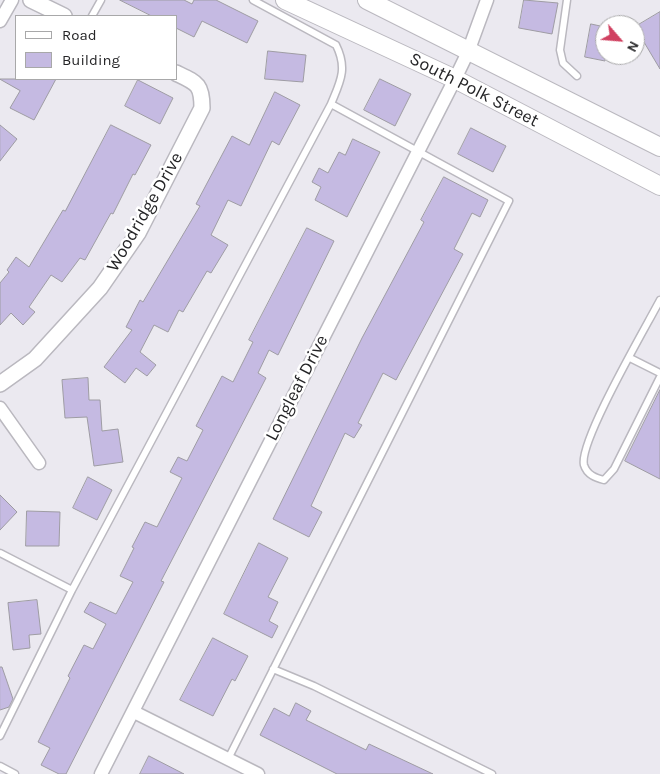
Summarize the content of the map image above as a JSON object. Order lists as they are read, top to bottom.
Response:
{
  "streets": {
    "main road": ["South Polk Street"],
    "street": ["Woodridge Drive", "Longleaf Drive"]
  },
  "crossings": [
    ["South Polk Street", "Longleaf Drive"]
  ],
  "legend": ["Road", "Building"],
  "north": "bottom right"
}
